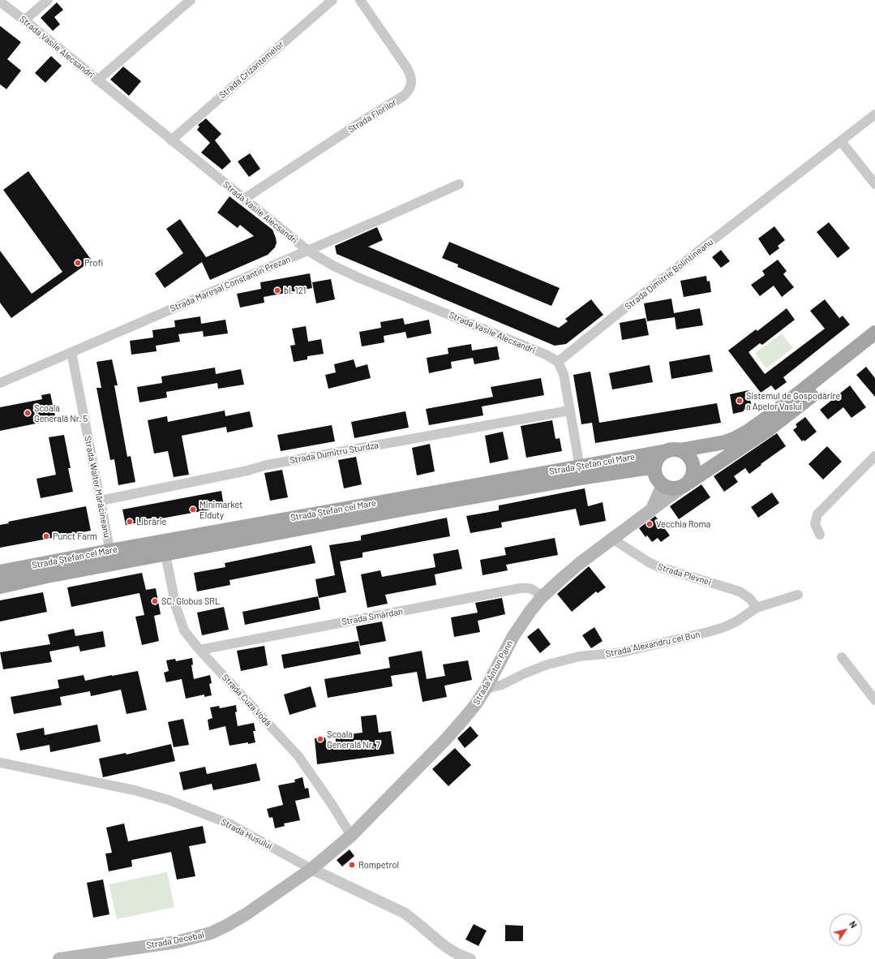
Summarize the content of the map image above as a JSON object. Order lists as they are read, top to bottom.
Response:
{
  "streets": {
    "main road": ["Strada Ștefan cel Mare", "Strada Anton Pann", "Strada Decebal"],
    "street": [
      "Strada Vasile Alecsandri",
      "Strada Crizantemelor",
      "Strada Florilor",
      "Strada Dimitrie Bolintineanu",
      "Strada Mareșal Constantin Prezan",
      "Strada Dumitru Sturdza",
      "Strada Walter Mărăcineanu",
      "Strada Plevnei",
      "Strada Smârdan",
      "Strada Alexandru cel Bun",
      "Strada Cuza Vodă",
      "Strada Hușului"
    ]
  },
  "crossings": [
    ["Strada Vasile Alecsandri", "Strada Crizantemelor"],
    ["Strada Vasile Alecsandri", "Strada Florilor"],
    ["Strada Vasile Alecsandri", "Strada Dimitrie Bolintineanu"],
    ["Strada Vasile Alecsandri", "Strada Mareșal Constantin Prezan"],
    ["Strada Mareșal Constantin Prezan", "Strada Walter Mărăcineanu"],
    ["Strada Dumitru Sturdza", "Strada Walter Mărăcineanu"],
    ["Strada Ștefan cel Mare", "Strada Walter Mărăcineanu"],
    ["Strada Ștefan cel Mare", "Strada Anton Pann"],
    ["Strada Ștefan cel Mare", "Strada Cuza Vodă"],
    ["Strada Plevnei", "Strada Alexandru cel Bun"],
    ["Strada Plevnei", "Strada Anton Pann"],
    ["Strada Smârdan", "Strada Anton Pann"],
    ["Strada Smârdan", "Strada Cuza Vodă"],
    ["Strada Alexandru cel Bun", "Strada Anton Pann"],
    ["Strada Anton Pann", "Strada Cuza Vodă"],
    ["Strada Anton Pann", "Strada Hușului"],
    ["Strada Anton Pann", "Strada Decebal"],
    ["Strada Hușului", "Strada Decebal"]
  ],
  "places": [
    "Profi",
    "bl. 121",
    "Sistemul de Gospodărire a Apelor Vaslui",
    "Școala Generală Nr. 5",
    "Minimarket Elduty",
    "Librărie",
    "Vecchia Roma",
    "Punct Farm",
    "SC. Globus SRL",
    "Școala Generală Nr. 7",
    "Rompetrol"
  ],
  "north": "top right"
}
